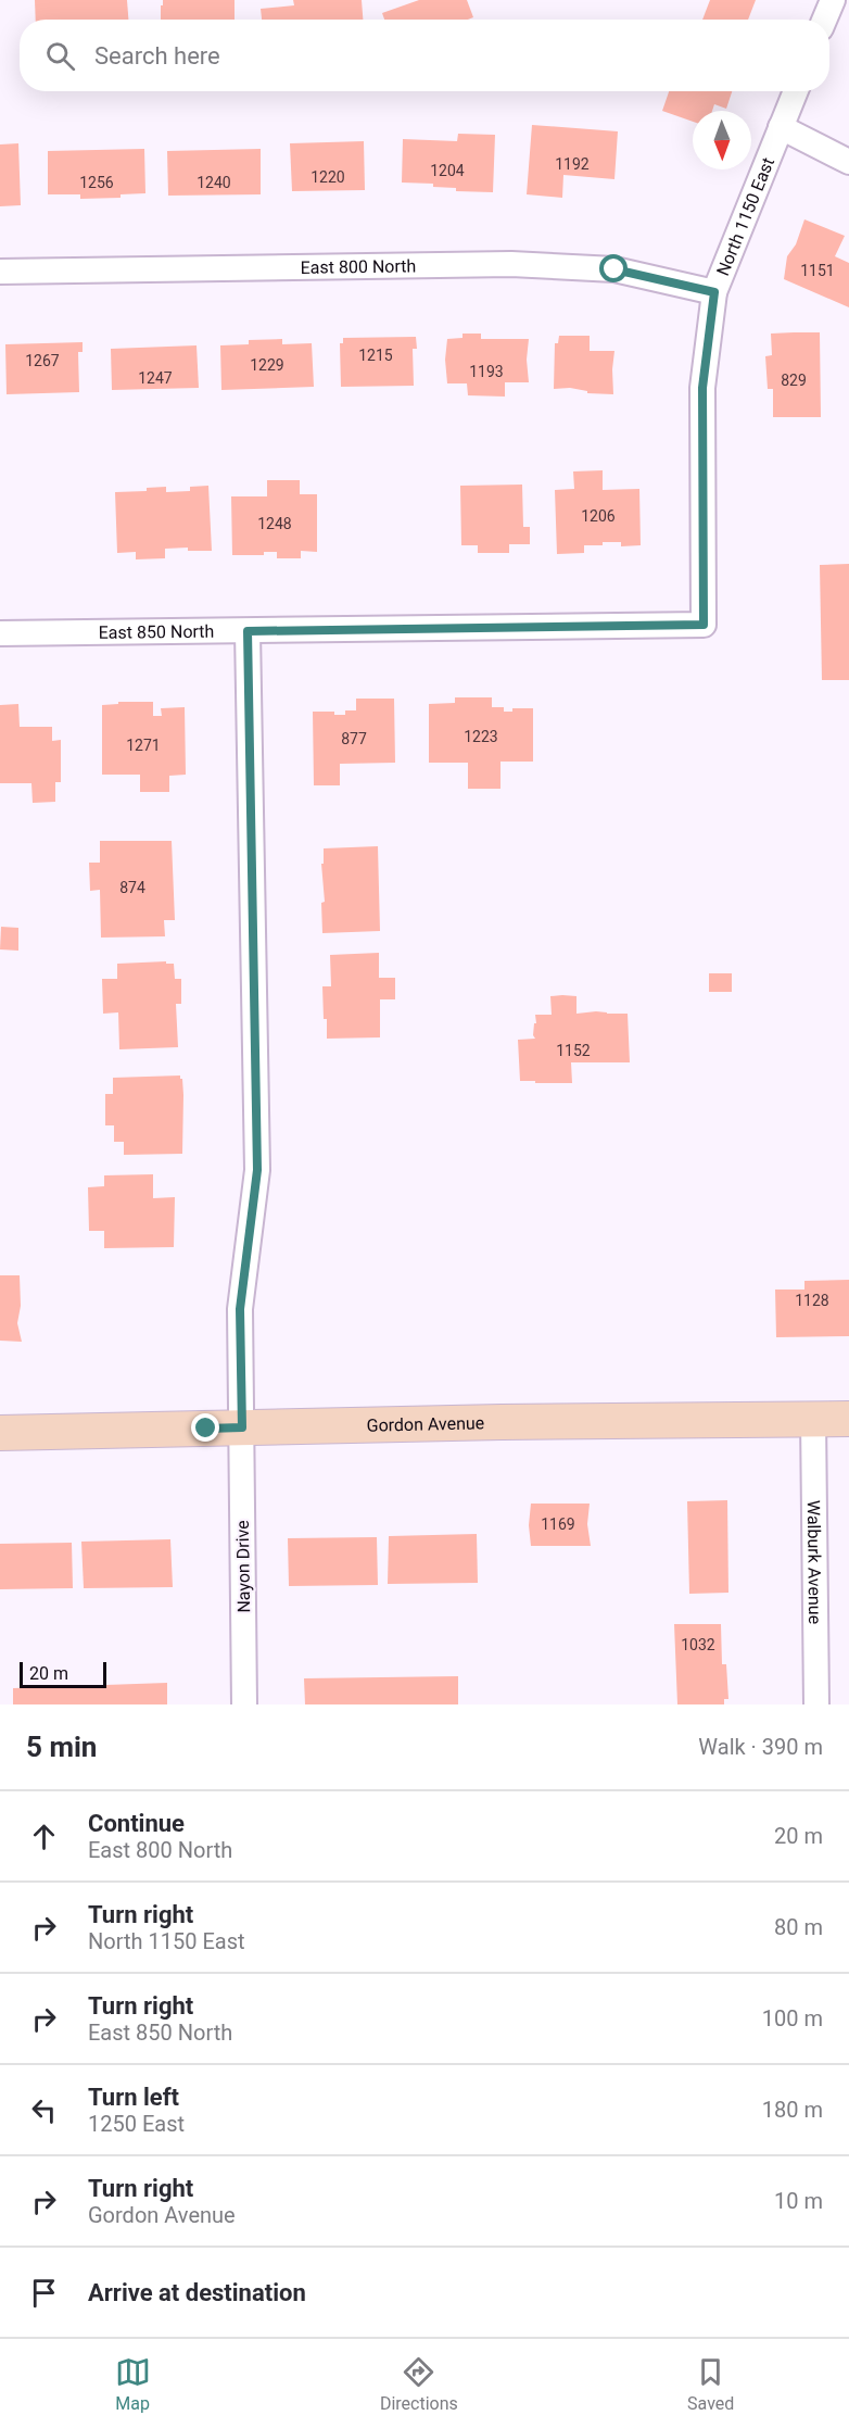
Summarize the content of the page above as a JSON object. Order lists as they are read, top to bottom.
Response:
{
  "streets": {
    "main road": ["Gordon Avenue"],
    "street": [
      "North 1150 East",
      "East 800 North",
      "East 850 North",
      "Walburk Avenue",
      "Nayon Drive"
    ]
  },
  "crossings": [
    ["North 1150 East", "East 800 North"],
    ["North 1150 East", "East 850 North"],
    ["East 850 North", "Nayon Drive"],
    ["Gordon Avenue", "Walburk Avenue"],
    ["Gordon Avenue", "Nayon Drive"]
  ],
  "house_numbers": [
    "1192",
    "1204",
    "1220",
    "1256",
    "1240",
    "1151",
    "1215",
    "1267",
    "1229",
    "1193",
    "1247",
    "829",
    "1206",
    "1248",
    "1223",
    "877",
    "1271",
    "874",
    "1152",
    "1128",
    "1169",
    "1032"
  ],
  "scale_bar": "20 m",
  "north": "bottom",
  "page": {
    "search": "Search here",
    "scale": "20 m",
    "heading": ["5 min", "Walk · 390 m"],
    "list": [
      ["Continue", "East 800 North", "20 m"],
      ["Turn right", "North 1150 East", "80 m"],
      ["Turn right", "East 850 North", "100 m"],
      ["Turn left", "1250 East", "180 m"],
      ["Turn right", "Gordon Avenue", "10 m"],
      "Arrive at destination"
    ],
    "nav": ["Map", "Directions", "Saved"]
  }
}
